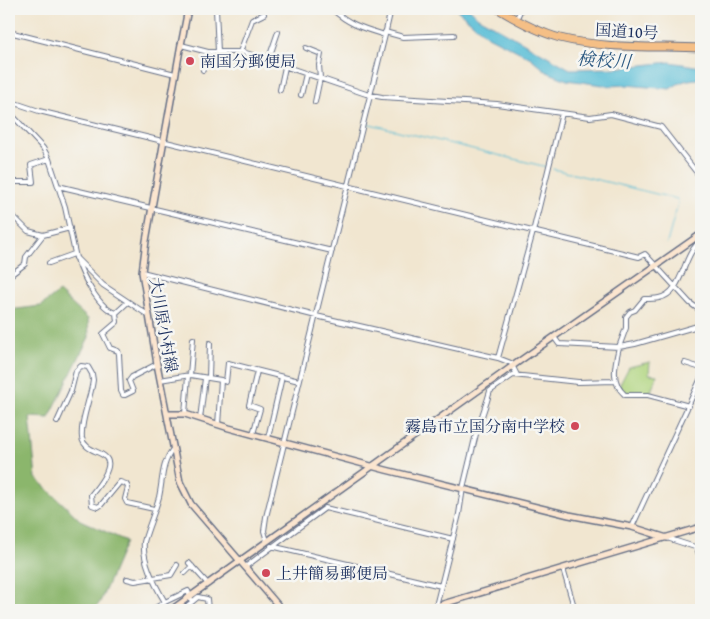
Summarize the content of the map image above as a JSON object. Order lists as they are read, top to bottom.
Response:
{
  "streets": {
    "highway": ["国道10号"],
    "main road": ["大川原小村線"]
  },
  "water": ["検校川"],
  "places": ["南国分郵便局", "霧島市立国分南中学校", "上井簡易郵便局"]
}
